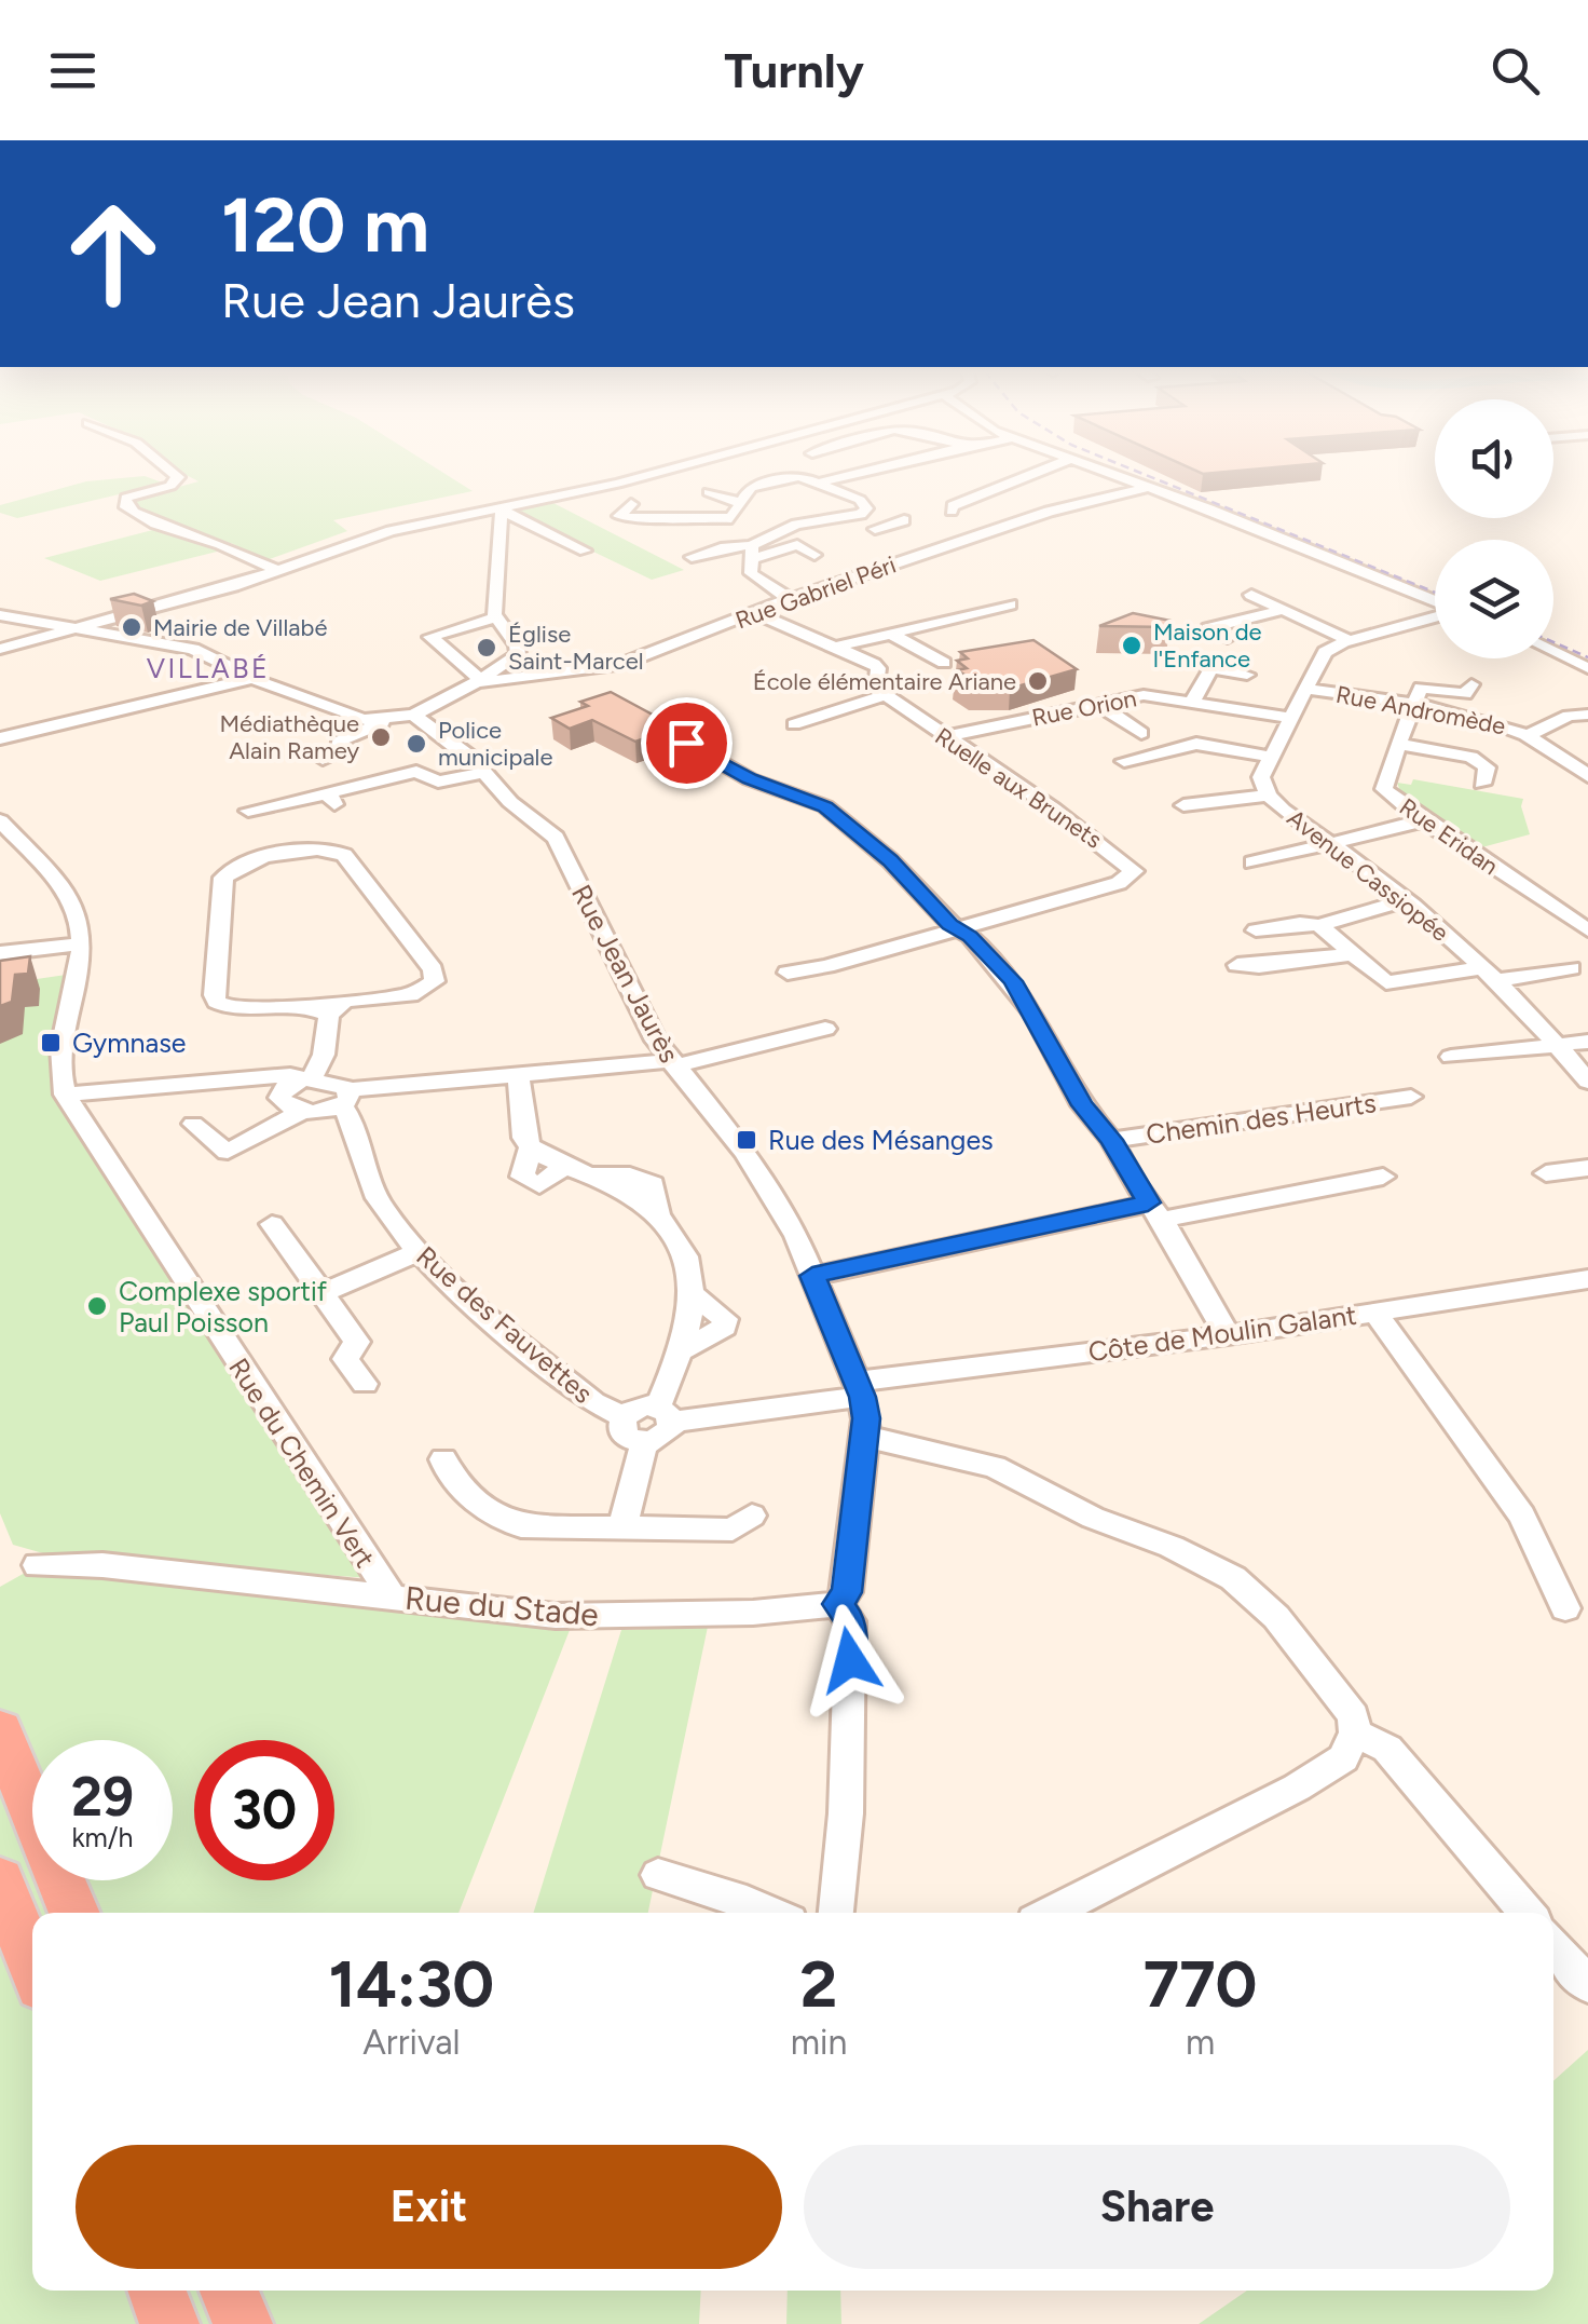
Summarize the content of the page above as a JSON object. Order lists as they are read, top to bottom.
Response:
{
  "streets": {
    "street": [
      "Rue Gabriel Péri",
      "Rue Orion",
      "Rue Andromède",
      "Ruelle aux Brunets",
      "Rue Eridan",
      "Avenue Cassiopée",
      "Rue Jean Jaurès",
      "Chemin des Heurts",
      "Rue des Fauvettes",
      "Côte de Moulin Galant",
      "Rue du Chemin Vert",
      "Rue du Stade"
    ]
  },
  "crossings": [
    ["Rue Gabriel Péri", "Ruelle aux Brunets"],
    ["Rue Orion", "Ruelle aux Brunets"],
    ["Rue Orion", "Avenue Cassiopée"],
    ["Rue Andromède", "Rue Eridan"],
    ["Rue Andromède", "Avenue Cassiopée"],
    ["Rue Jean Jaurès", "Côte de Moulin Galant"],
    ["Rue Jean Jaurès", "Rue du Stade"],
    ["Rue du Chemin Vert", "Rue du Stade"]
  ],
  "districts": ["VILLABÉ"],
  "places": {
    "other": [
      "Mairie de Villabé",
      "Maison de l'Enfance",
      "Église Saint-Marcel",
      "École élémentaire Ariane",
      "Médiathèque Alain Ramey",
      "Police municipale",
      "Complexe sportif Paul Poisson"
    ],
    "transit": ["Gymnase", "Rue des Mésanges"]
  },
  "page": {
    "header": "Turnly",
    "turn": ["120 m", "Rue Jean Jaurès"],
    "speed": "29 km/h",
    "limit": "30",
    "eta": [
      "14:30",
      "Arrival",
      "2",
      "min",
      "770",
      "m"
    ],
    "buttons": ["Exit", "Share"]
  }
}
